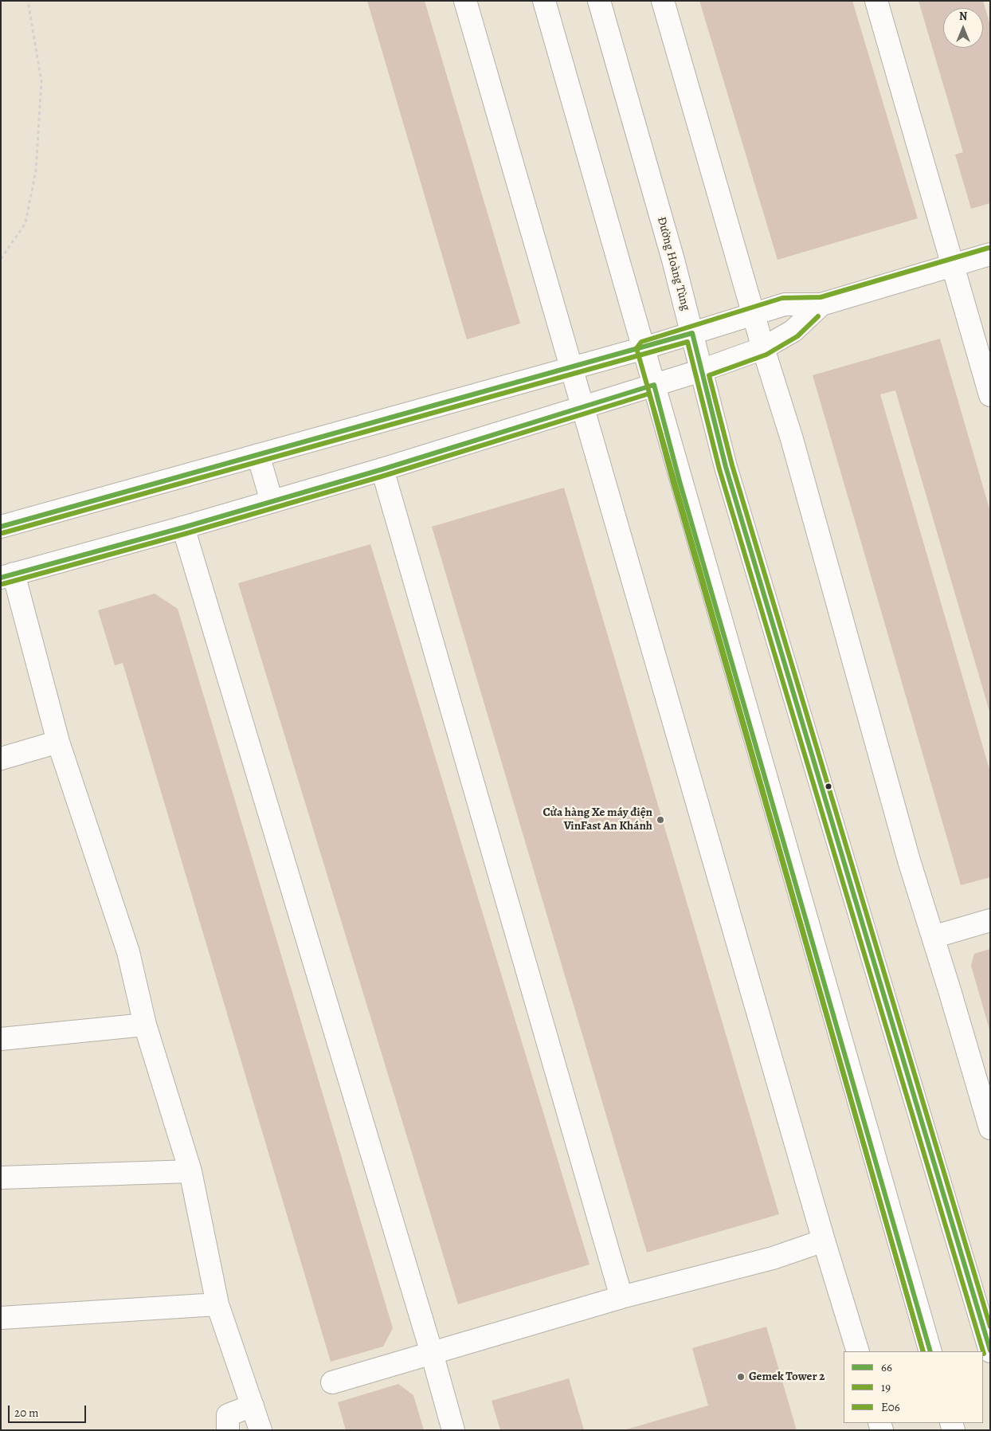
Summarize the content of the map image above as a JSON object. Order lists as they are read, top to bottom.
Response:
{
  "streets": {
    "street": ["Đường Hoàng Tùng"]
  },
  "places": ["Cửa hàng Xe máy điện VinFast An Khánh", "Gemek Tower 2"],
  "lines": ["transit line E06", "transit line 66", "transit line 19"],
  "legend": ["66", "19", "E06"],
  "scale_bar": "20 m",
  "north": "top"
}
